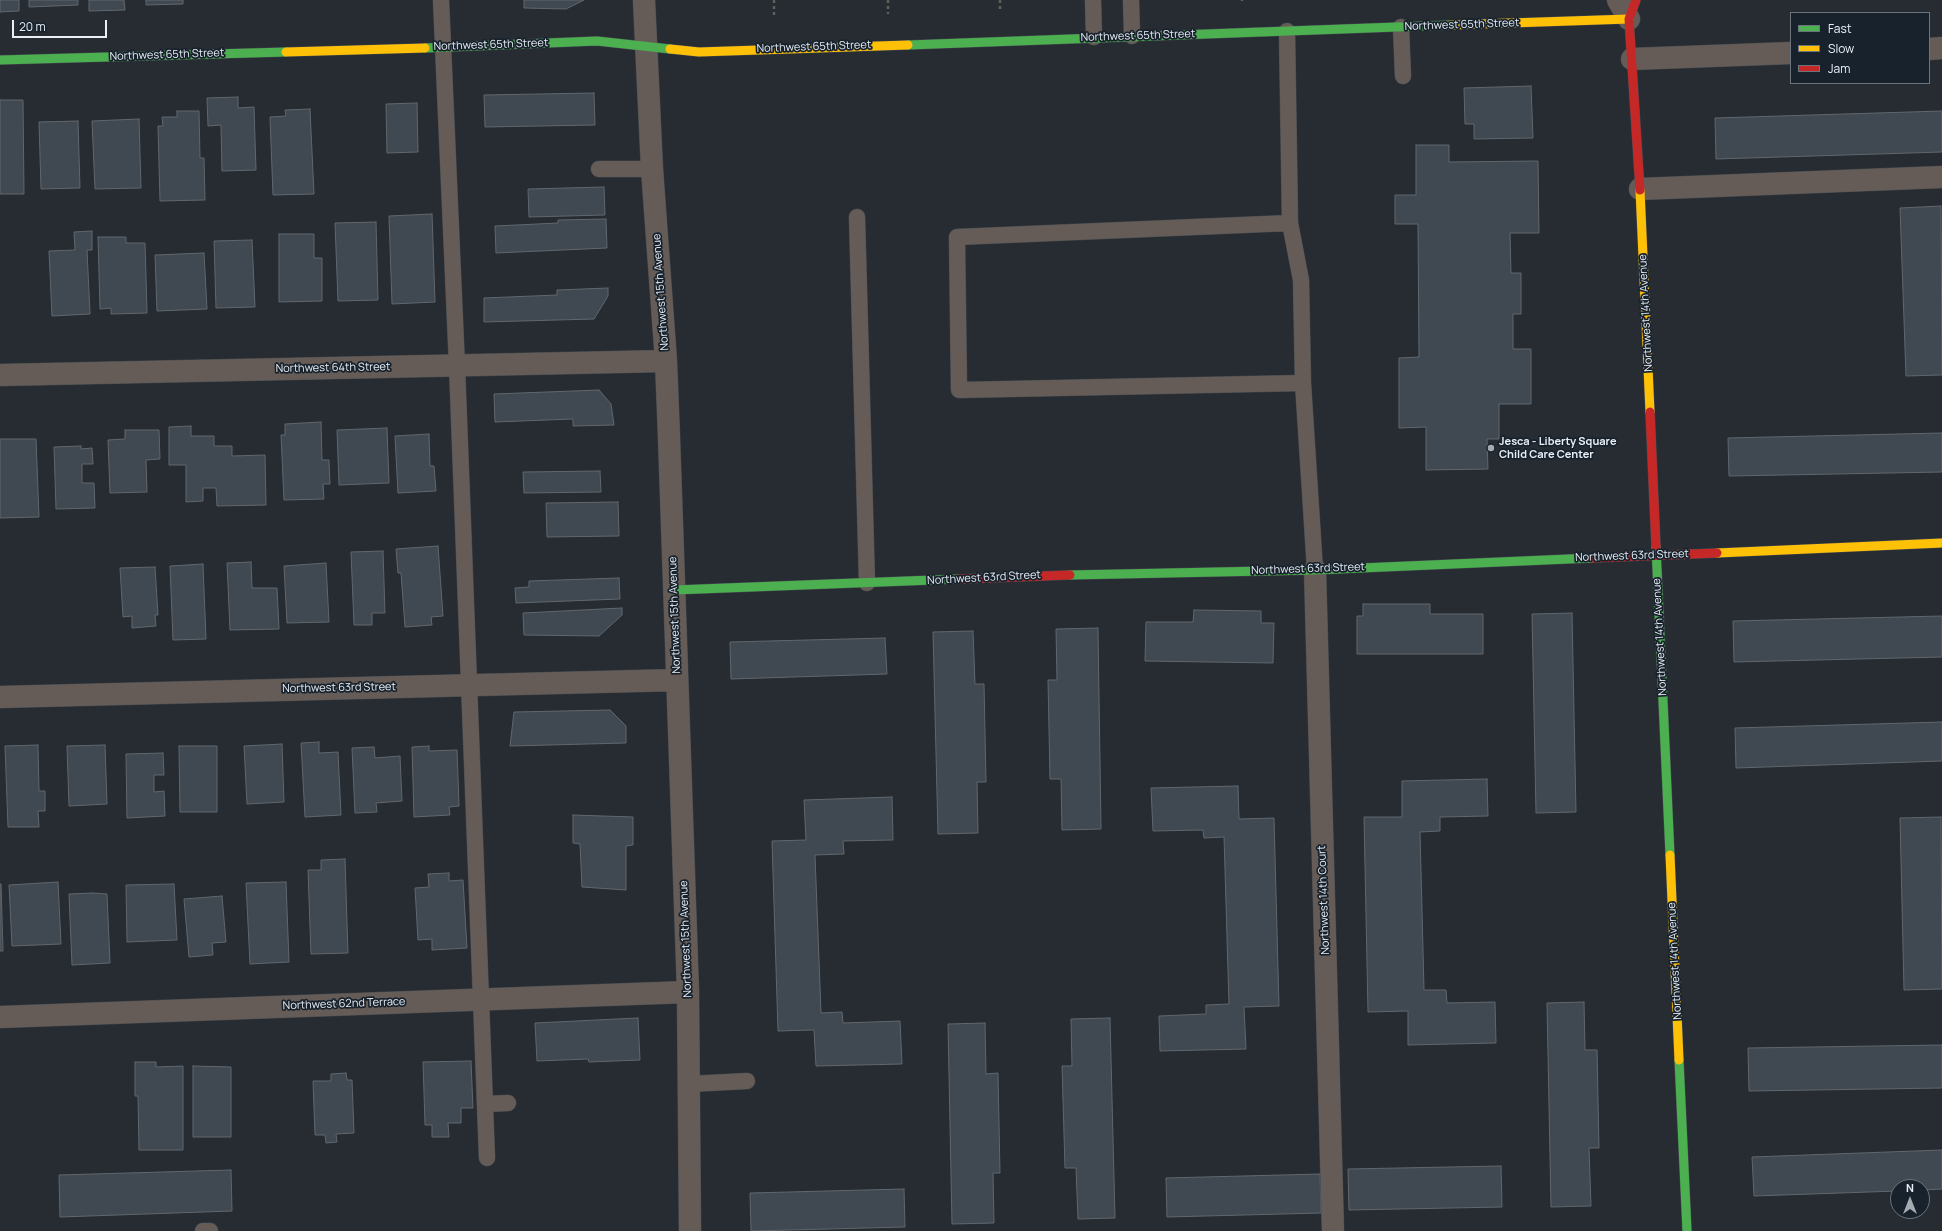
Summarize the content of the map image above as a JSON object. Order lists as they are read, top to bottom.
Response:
{
  "streets": {
    "street": [
      "Northwest 65th Street",
      "Northwest 15th Avenue",
      "Northwest 14th Avenue",
      "Northwest 64th Street",
      "Northwest 63rd Street",
      "Northwest 14th Court",
      "Northwest 62nd Terrace"
    ]
  },
  "crossings": [
    ["Northwest 65th Street", "Northwest 15th Avenue"],
    ["Northwest 65th Street", "Northwest 14th Avenue"],
    ["Northwest 15th Avenue", "Northwest 64th Street"],
    ["Northwest 15th Avenue", "Northwest 63rd Street"],
    ["Northwest 15th Avenue", "Northwest 62nd Terrace"],
    ["Northwest 14th Avenue", "Northwest 63rd Street"],
    ["Northwest 63rd Street", "Northwest 14th Court"]
  ],
  "places": ["Jesca - Liberty Square Child Care Center"],
  "legend": ["Fast", "Slow", "Jam"],
  "scale_bar": "20 m",
  "north": "top"
}
